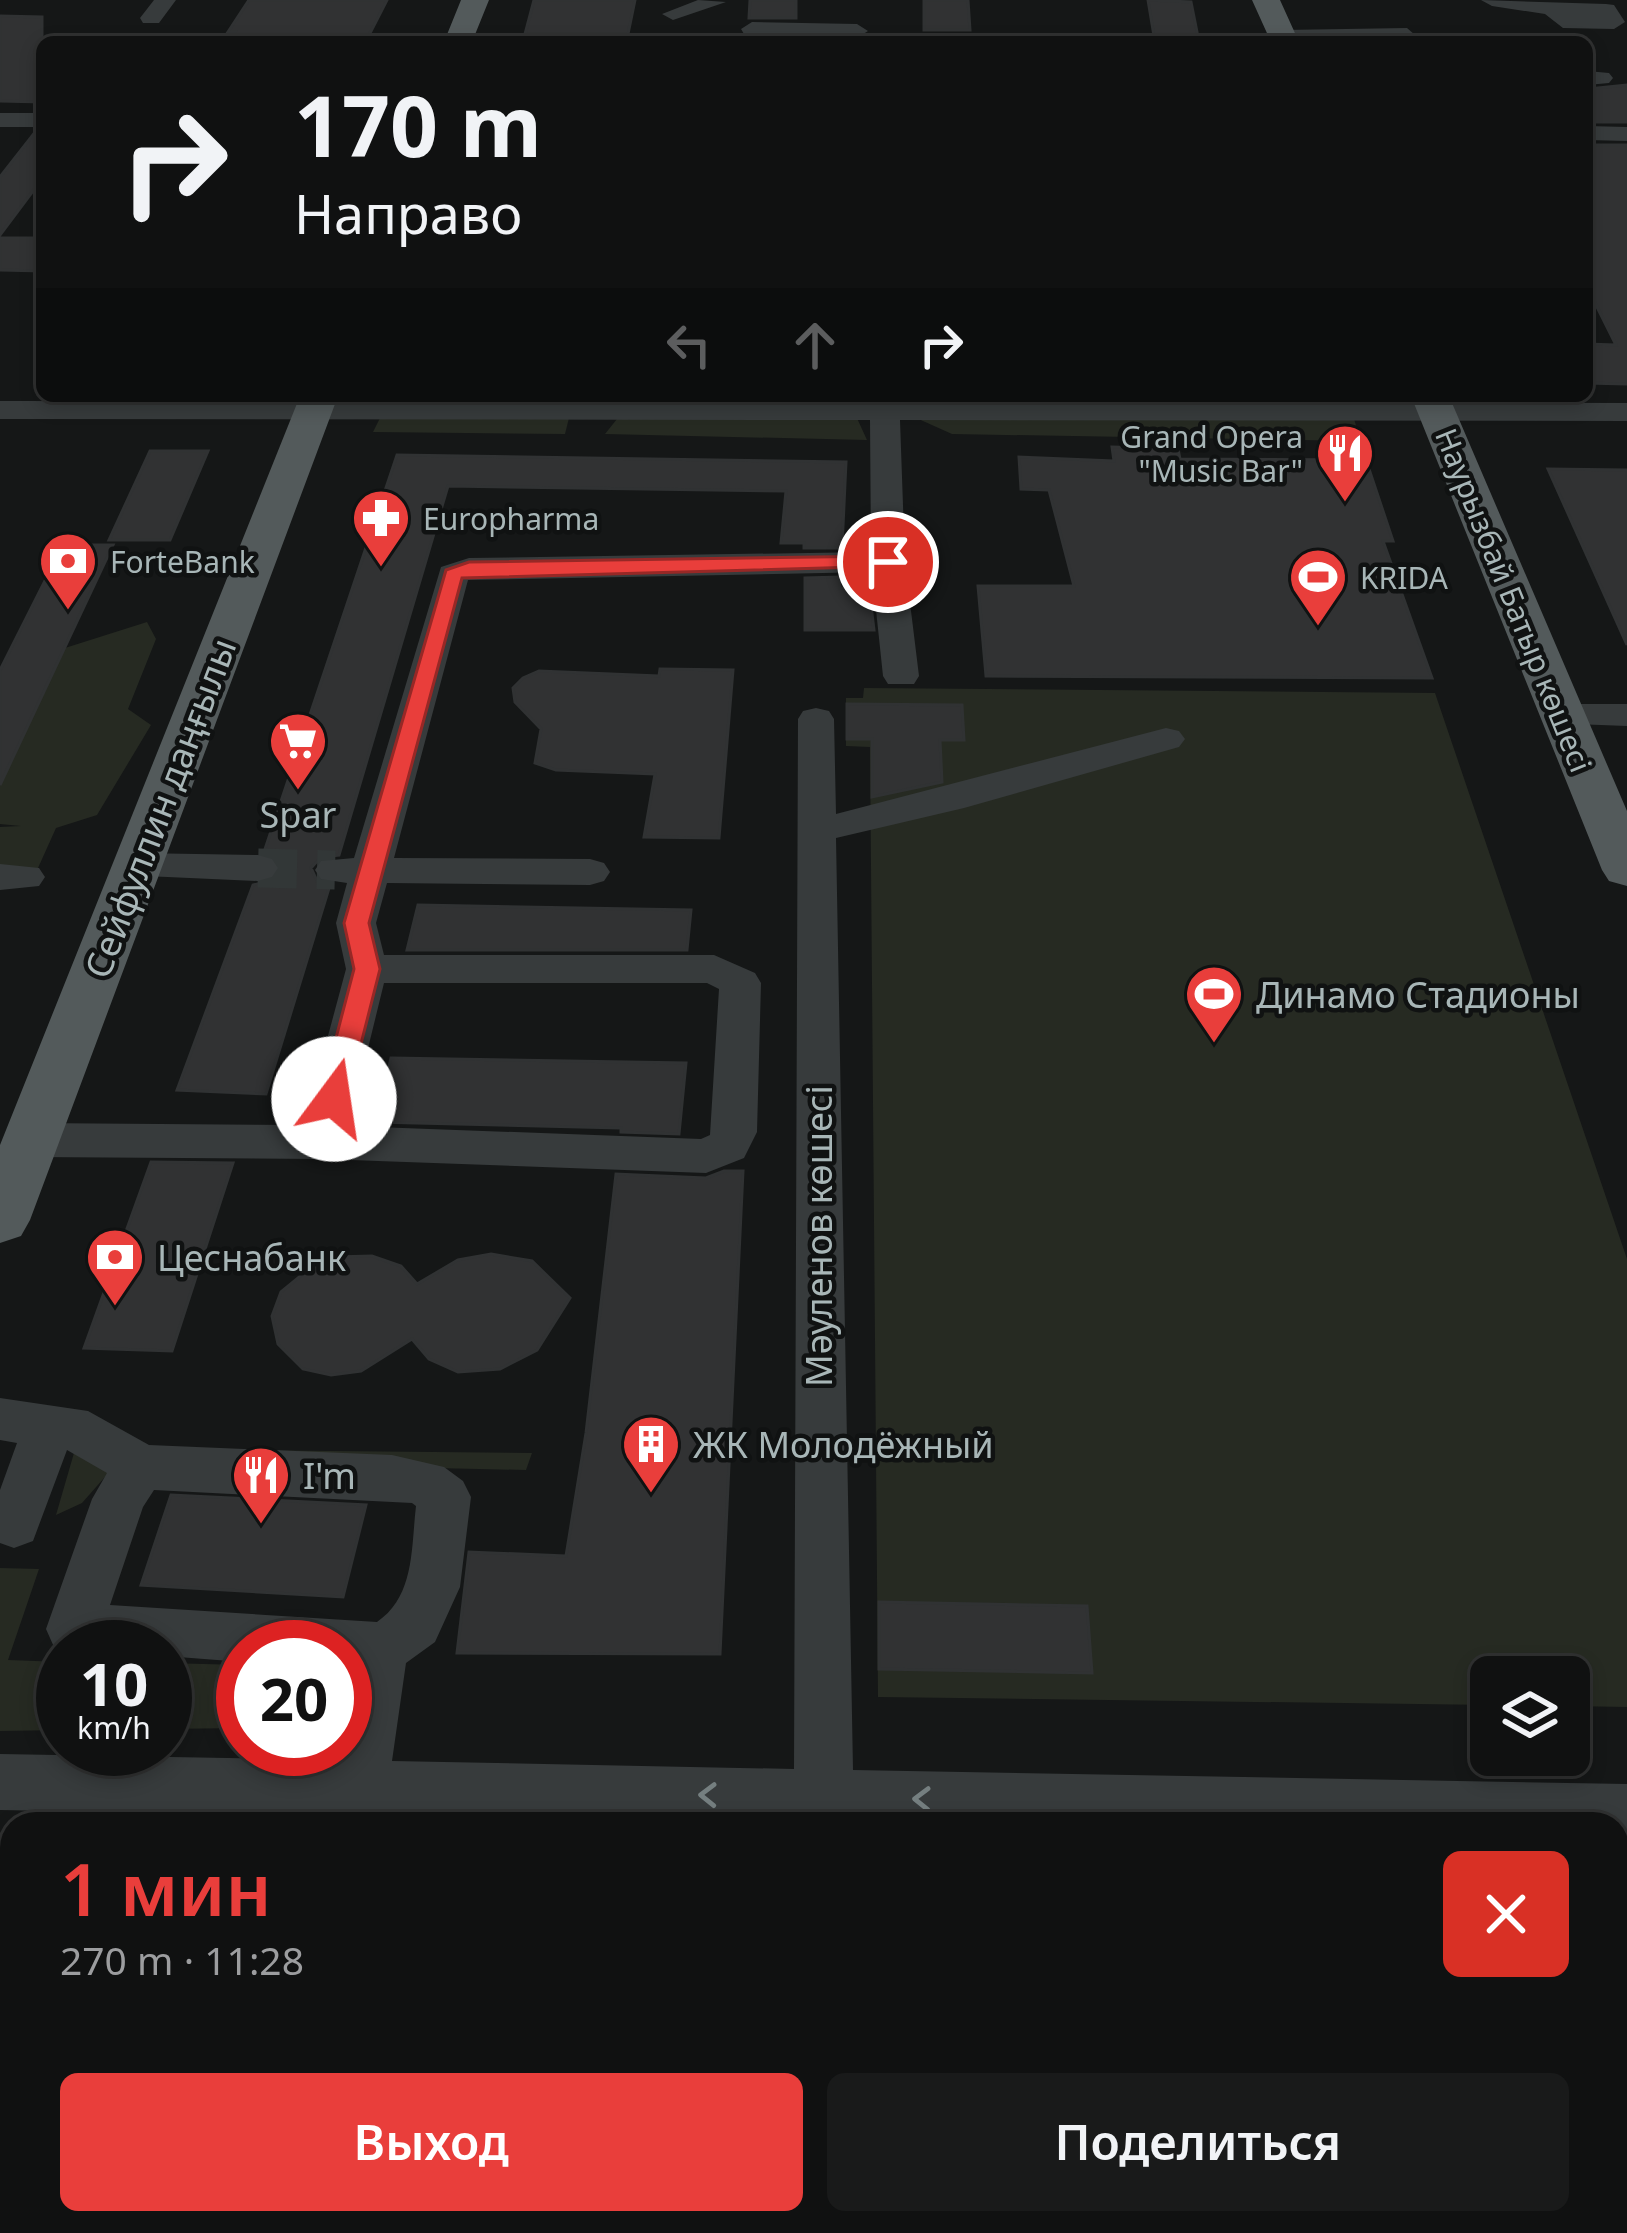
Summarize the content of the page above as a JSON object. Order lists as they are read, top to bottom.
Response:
{
  "streets": {
    "main road": ["Наурызбай Батыр көшесі", "Сейфуллин даңғылы"],
    "street": ["Мәуленов көшесі"]
  },
  "places": {
    "restaurant": ["Grand Opera \"Music Bar\"", "I'm"],
    "pharmacy": ["Europharma"],
    "bank": ["ForteBank", "Цеснабанк"],
    "sports": ["KRIDA", "Динамо Стадионы"],
    "supermarket": ["Spar"],
    "building": ["ЖК Молодёжный"]
  },
  "page": {
    "turn": ["170 m", "Направо"],
    "speed": "10 km/h",
    "limit": "20",
    "heading": ["1 мин", "270 m · 11:28"],
    "buttons": ["Выход", "Поделиться"]
  }
}
